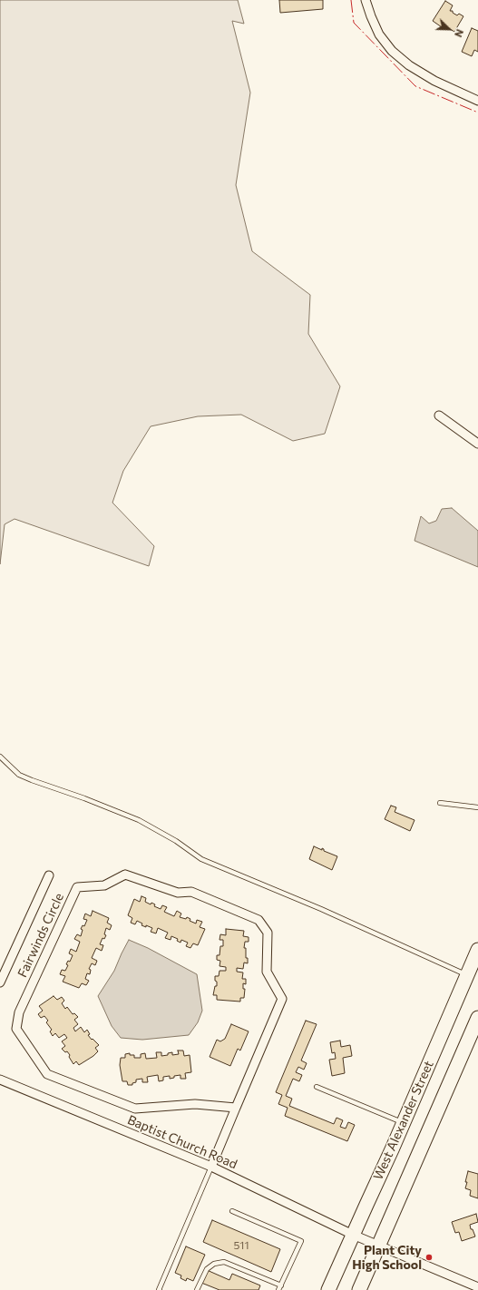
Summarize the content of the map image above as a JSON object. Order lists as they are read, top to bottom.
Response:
{
  "streets": {
    "main road": ["West Alexander Street"],
    "street": ["Fairwinds Circle", "Baptist Church Road"]
  },
  "crossings": [
    ["Fairwinds Circle", "Baptist Church Road"],
    ["West Alexander Street", "Baptist Church Road"]
  ],
  "places": ["Plant City High School"],
  "house_numbers": ["511"],
  "north": "bottom right"
}
